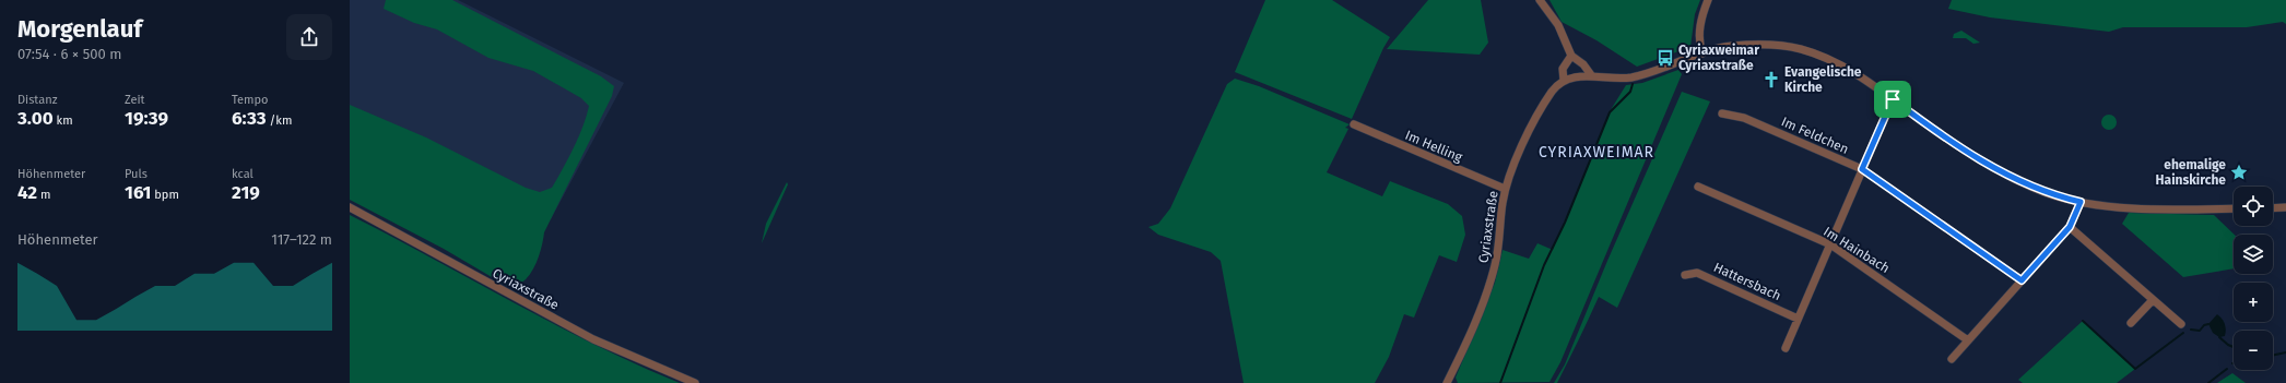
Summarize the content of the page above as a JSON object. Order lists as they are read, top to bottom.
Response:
{
  "streets": {
    "street": [
      "Im Feldchen",
      "Im Helling",
      "Cyriaxstraße",
      "Im Hainbach",
      "Hattersbach"
    ]
  },
  "crossings": [
    ["Im Helling", "Cyriaxstraße"]
  ],
  "districts": ["CYRIAXWEIMAR"],
  "places": {
    "bus stop": ["Cyriaxweimar Cyriaxstraße"],
    "church": ["Evangelische Kirche"],
    "place": ["ehemalige Hainskirche"]
  },
  "page": {
    "heading": ["Morgenlauf", "07:54 · 6 × 500 m"],
    "stats": [
      ["Distanz", "3.00 km"],
      ["Zeit", "19:39"],
      ["Tempo", "6:33 /km"],
      ["Höhenmeter", "42 m"],
      ["Puls", "161 bpm"],
      ["kcal", "219"]
    ],
    "map_buttons": ["+", "−"],
    "chart": ["Höhenmeter", "117–122 m"]
  }
}
